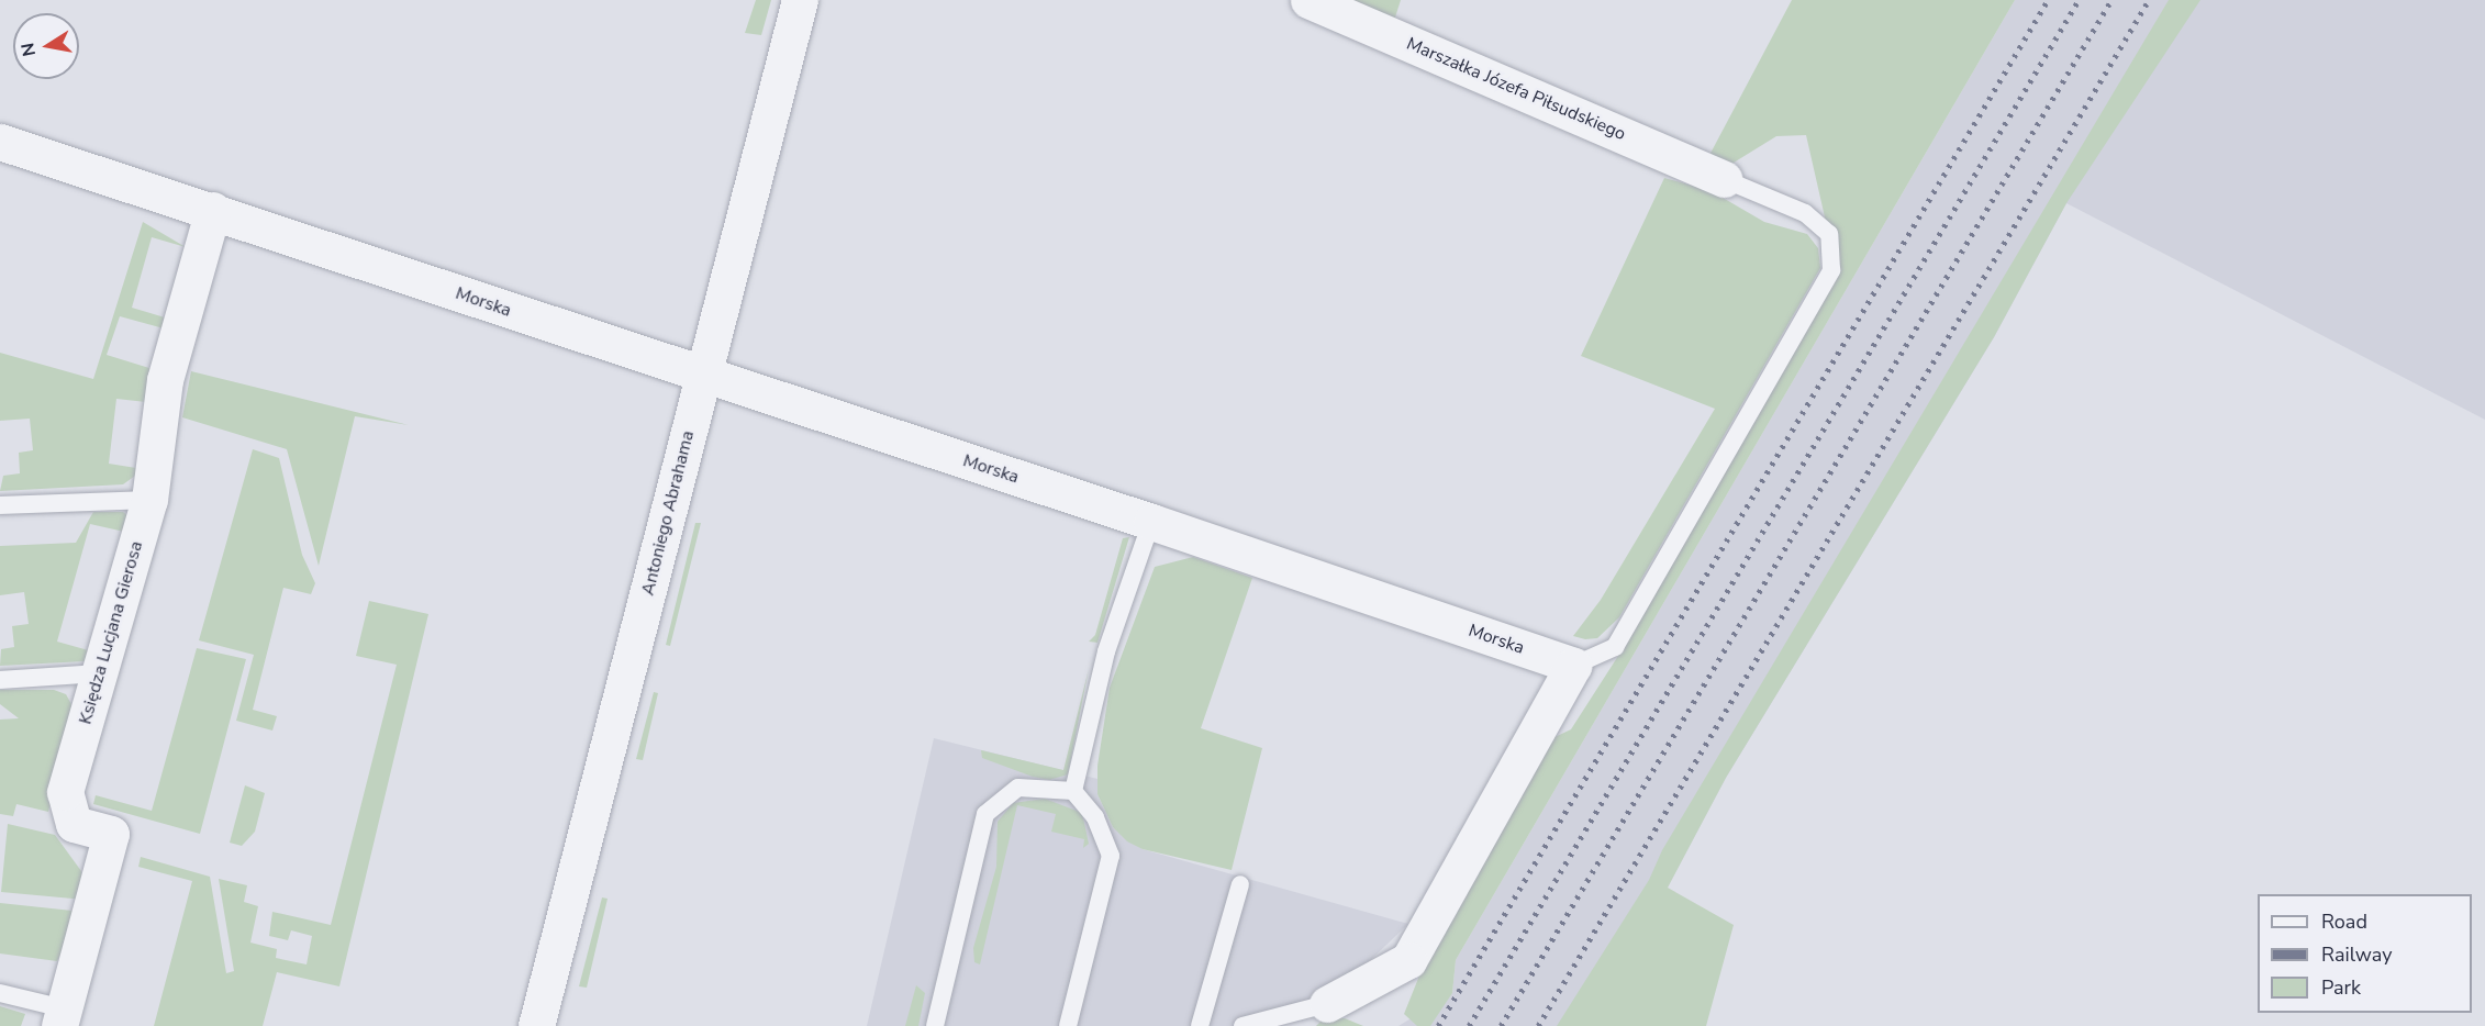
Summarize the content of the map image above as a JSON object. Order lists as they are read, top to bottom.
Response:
{
  "streets": {
    "street": [
      "Marszałka Józefa Piłsudskiego",
      "Morska",
      "Antoniego Abrahama",
      "Księdza Lucjana Gierosa"
    ]
  },
  "crossings": [
    ["Morska", "Antoniego Abrahama"],
    ["Morska", "Księdza Lucjana Gierosa"]
  ],
  "legend": ["Road", "Railway", "Park"],
  "north": "left"
}
